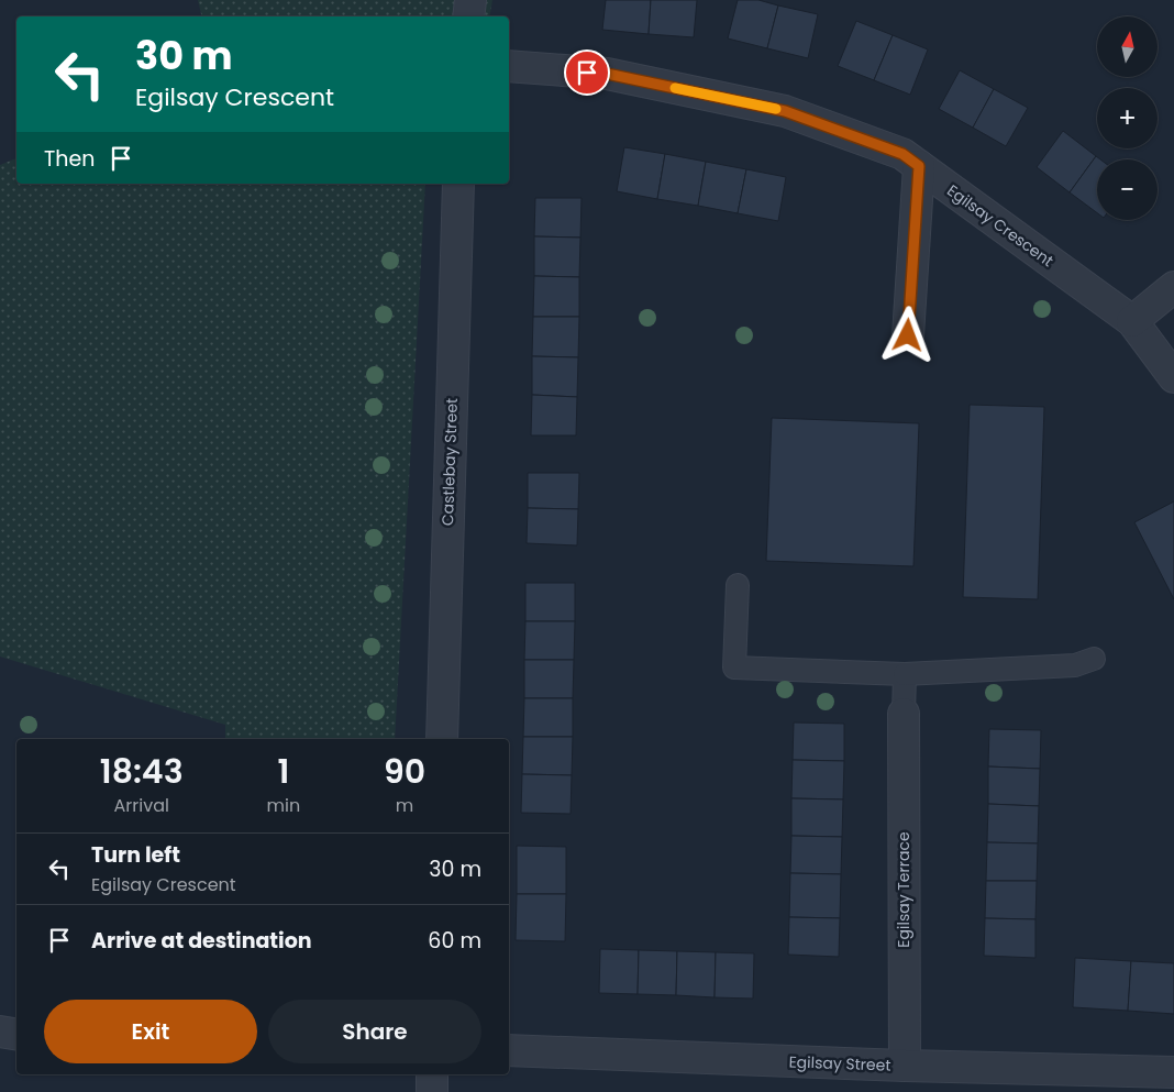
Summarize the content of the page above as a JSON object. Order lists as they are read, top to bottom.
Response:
{
  "streets": {
    "street": [
      "Egilsay Crescent",
      "Castlebay Street",
      "Egilsay Terrace",
      "Egilsay Street"
    ]
  },
  "crossings": [
    ["Egilsay Terrace", "Egilsay Street"]
  ],
  "north": "top",
  "page": {
    "map_buttons": ["+", "−"],
    "turn": ["30 m", "Egilsay Crescent"],
    "then": "Then",
    "eta": [
      "18:43",
      "Arrival",
      "1",
      "min",
      "90",
      "m"
    ],
    "list": [
      {
        "name": "Turn left",
        "note": "Egilsay Crescent",
        "value": "30 m"
      },
      {
        "name": "Arrive at destination",
        "value": "60 m"
      }
    ],
    "buttons": ["Exit", "Share"]
  }
}
